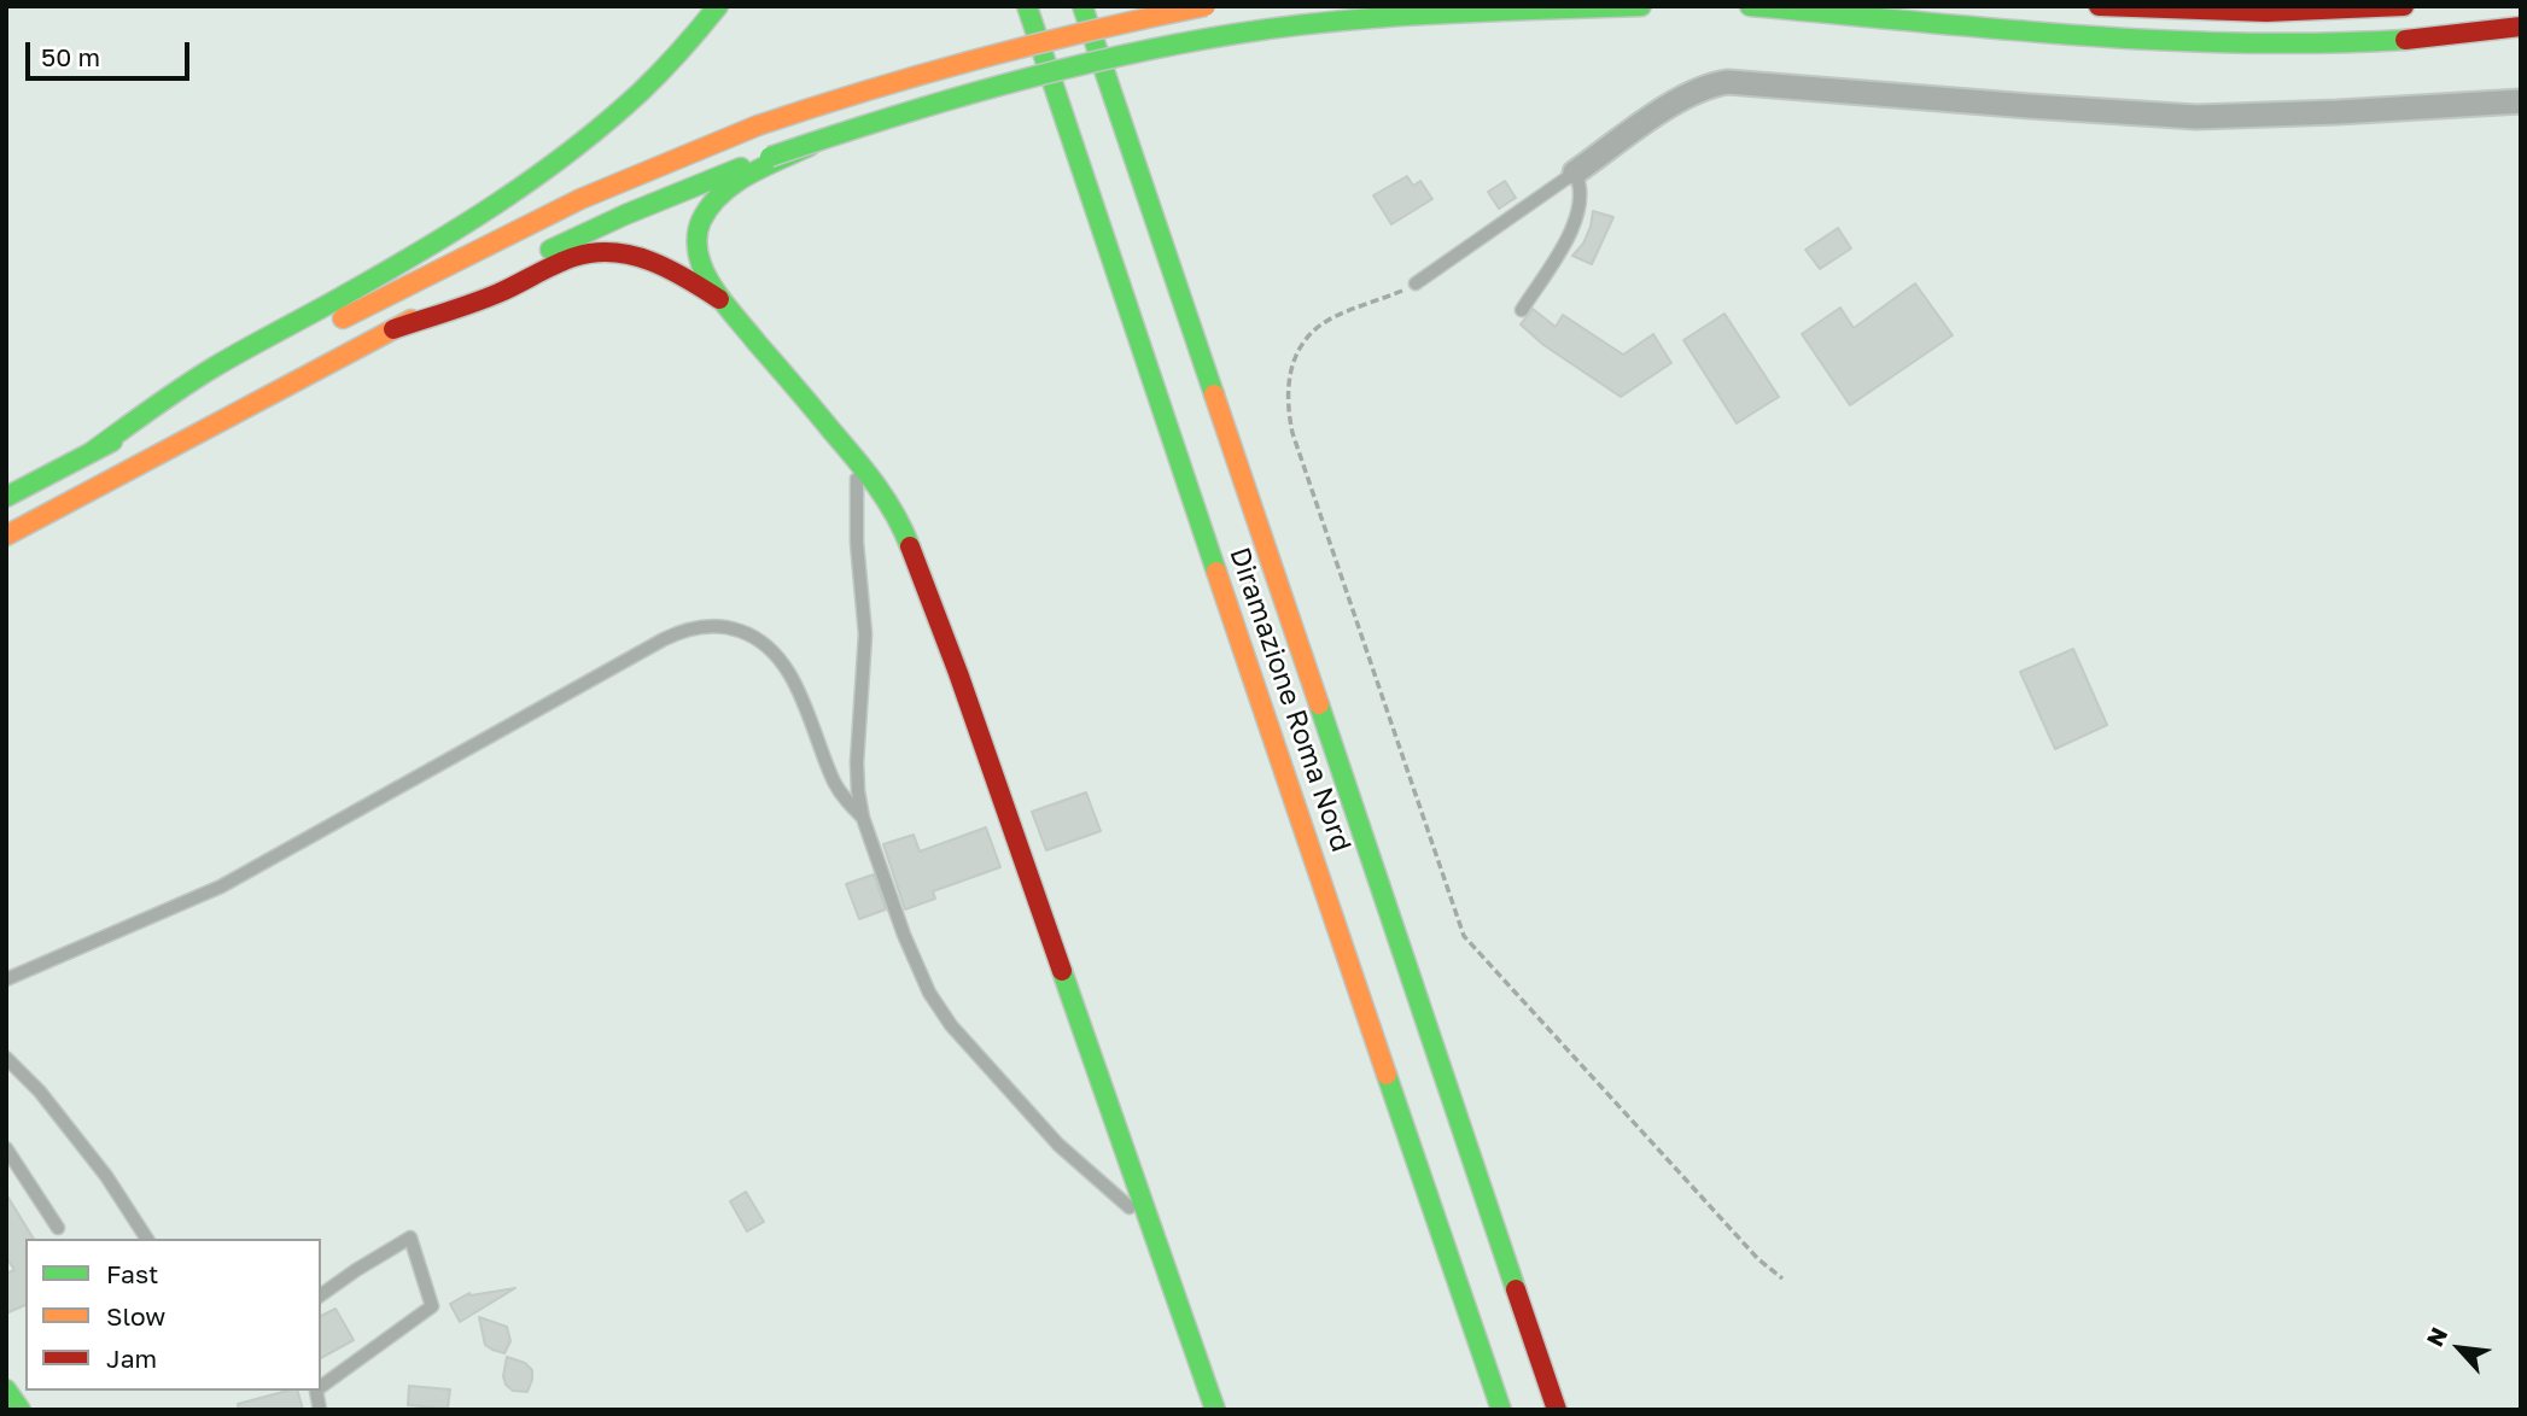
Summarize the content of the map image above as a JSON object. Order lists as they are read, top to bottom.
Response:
{
  "streets": {
    "main road": ["Diramazione Roma Nord"]
  },
  "legend": ["Fast", "Slow", "Jam"],
  "scale_bar": "50 m",
  "north": "top left"
}
